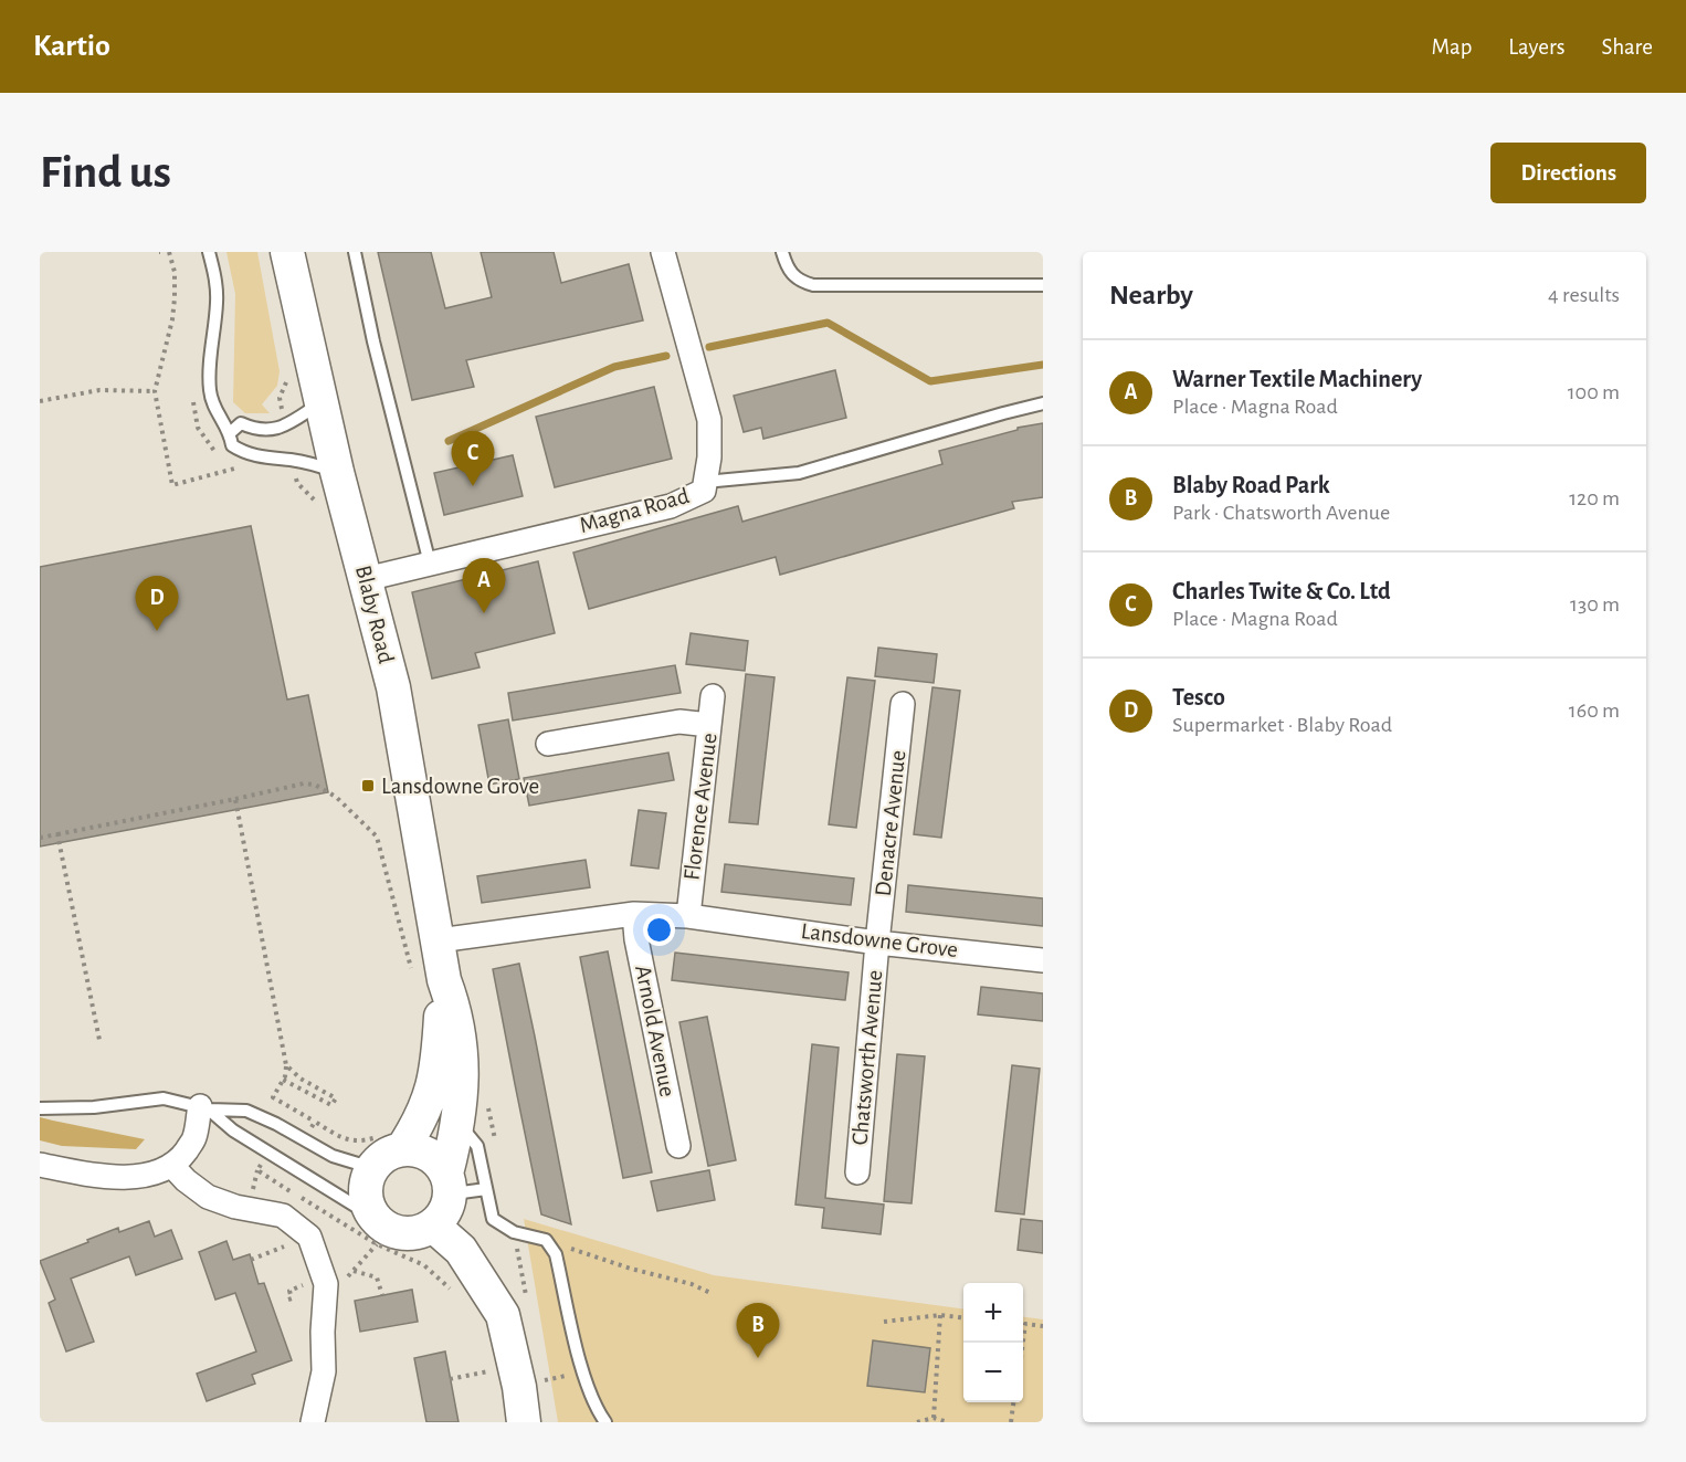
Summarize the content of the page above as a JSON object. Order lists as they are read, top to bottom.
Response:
{
  "streets": {
    "main road": ["Blaby Road"],
    "street": [
      "Magna Road",
      "Florence Avenue",
      "Denacre Avenue",
      "Lansdowne Grove",
      "Arnold Avenue",
      "Chatsworth Avenue"
    ]
  },
  "crossings": [
    ["Magna Road", "Blaby Road"],
    ["Blaby Road", "Lansdowne Grove"],
    ["Florence Avenue", "Lansdowne Grove"],
    ["Denacre Avenue", "Lansdowne Grove"],
    ["Denacre Avenue", "Chatsworth Avenue"],
    ["Lansdowne Grove", "Arnold Avenue"],
    ["Lansdowne Grove", "Chatsworth Avenue"]
  ],
  "places": {
    "transit": ["Lansdowne Grove"]
  },
  "page": {
    "header": "Kartio",
    "nav": ["Map", "Layers", "Share"],
    "buttons": "Directions",
    "title": "Find us",
    "heading": ["Nearby", "4 results"],
    "list": [
      {
        "mark": "A",
        "name": "Warner Textile Machinery",
        "note": "Place · Magna Road",
        "value": "100 m"
      },
      {
        "mark": "B",
        "name": "Blaby Road Park",
        "note": "Park · Chatsworth Avenue",
        "value": "120 m"
      },
      {
        "mark": "C",
        "name": "Charles Twite & Co. Ltd",
        "note": "Place · Magna Road",
        "value": "130 m"
      },
      {
        "mark": "D",
        "name": "Tesco",
        "note": "Supermarket · Blaby Road",
        "value": "160 m"
      }
    ],
    "pins": [
      "C",
      "A",
      "D",
      "B"
    ],
    "map_buttons": ["+", "−"]
  }
}
